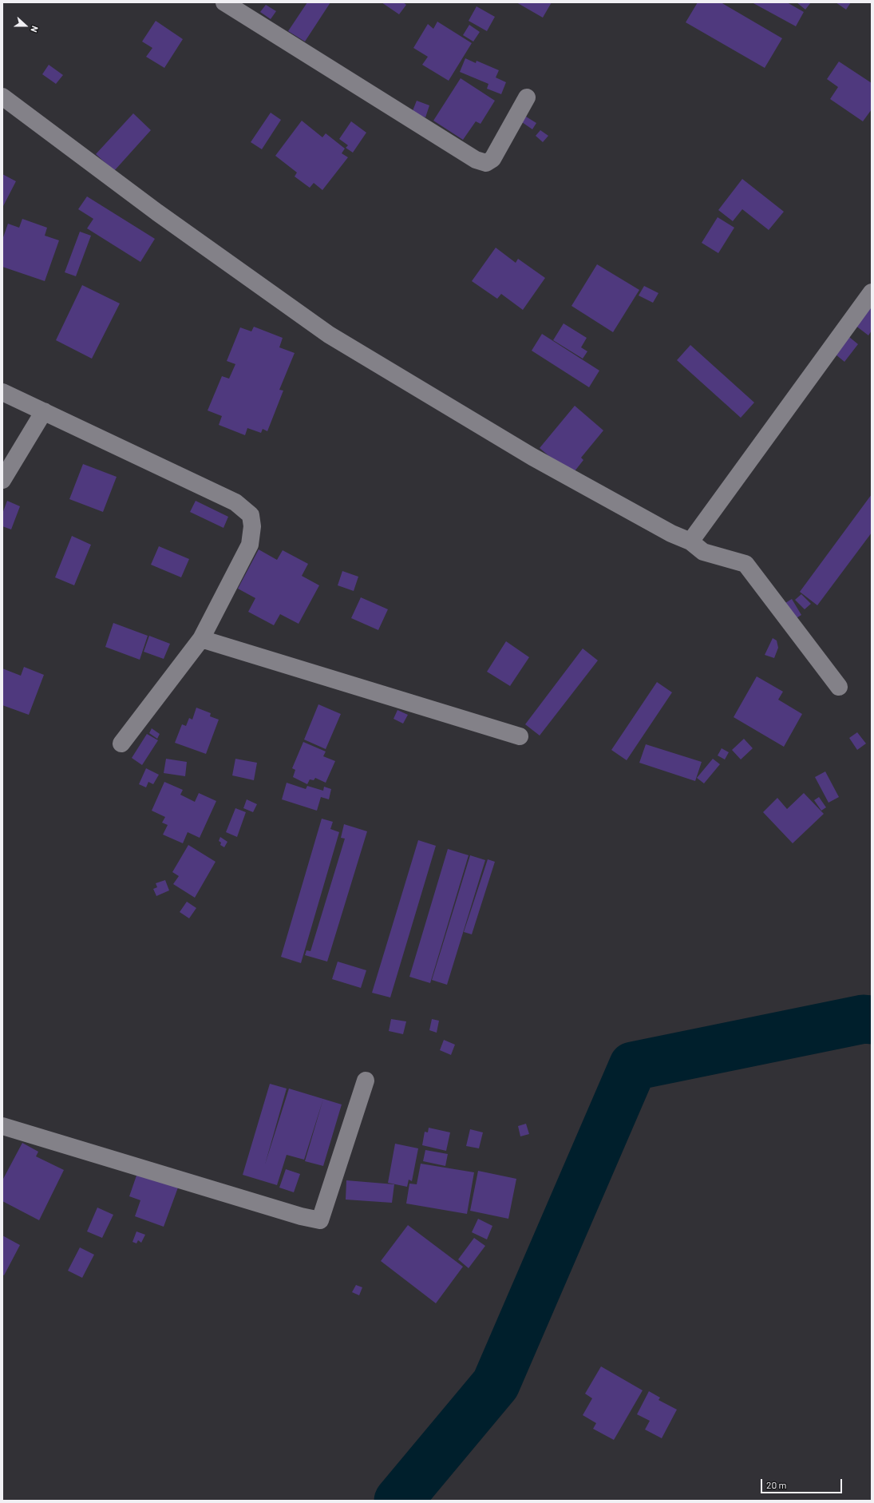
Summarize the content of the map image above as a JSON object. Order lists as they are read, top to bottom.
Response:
{
  "scale_bar": "20 m",
  "north": "right"
}
